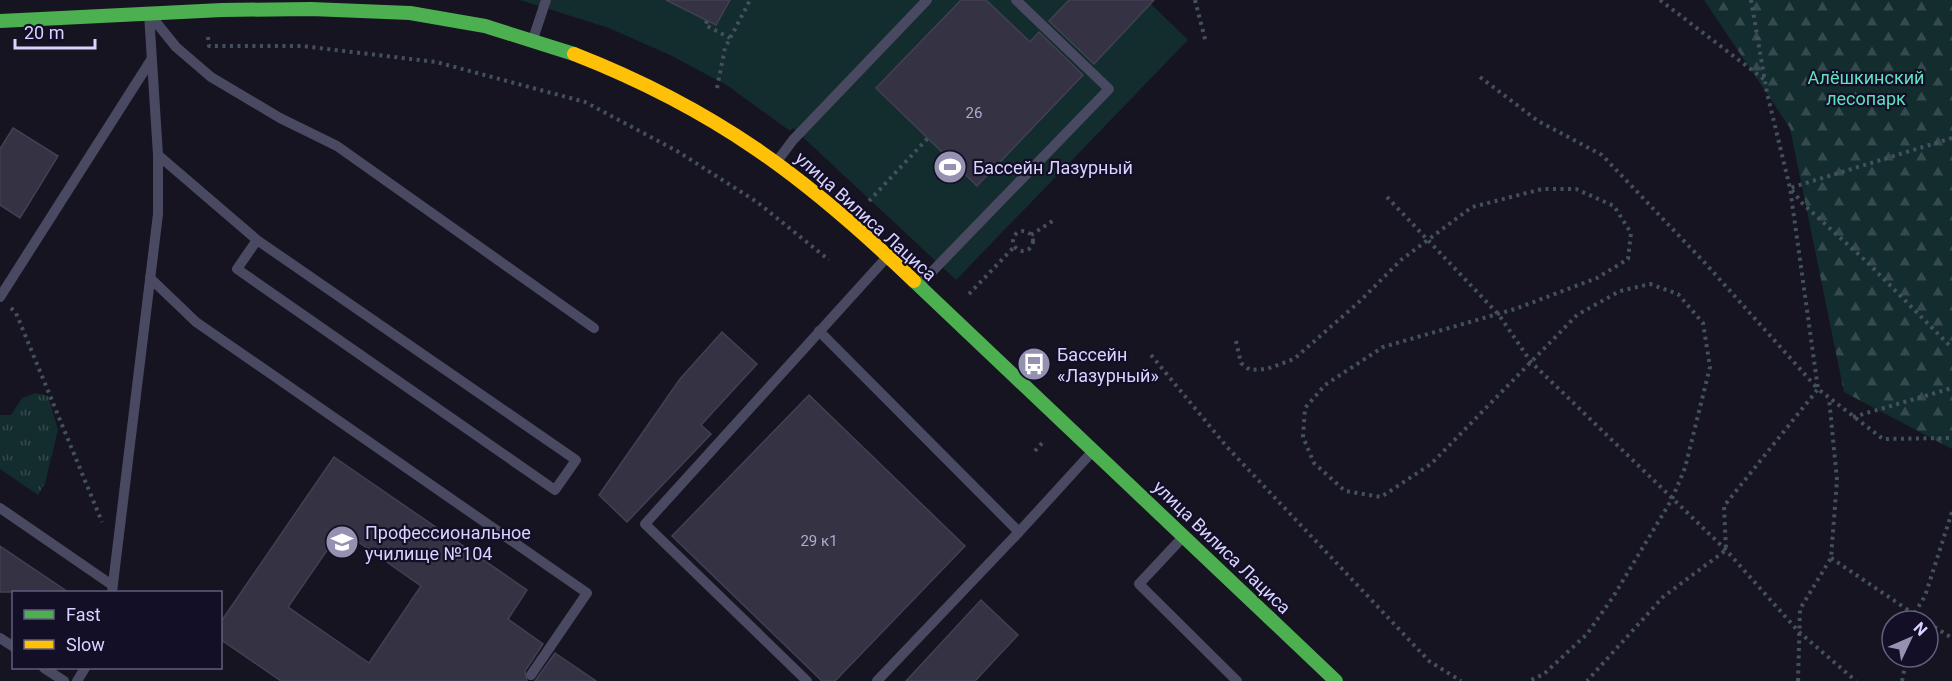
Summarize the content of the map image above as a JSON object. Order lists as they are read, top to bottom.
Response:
{
  "streets": {
    "street": ["улица Вилиса Лациса"]
  },
  "parks": ["Алёшкинский лесопарк"],
  "places": {
    "sports": ["Бассейн Лазурный"],
    "bus stop": ["Бассейн «Лазурный»"],
    "school or university": ["Профессиональное училище №104"]
  },
  "house_numbers": ["26", "29 к1"],
  "legend": ["Fast", "Slow"],
  "scale_bar": "20 m",
  "north": "top right"
}
